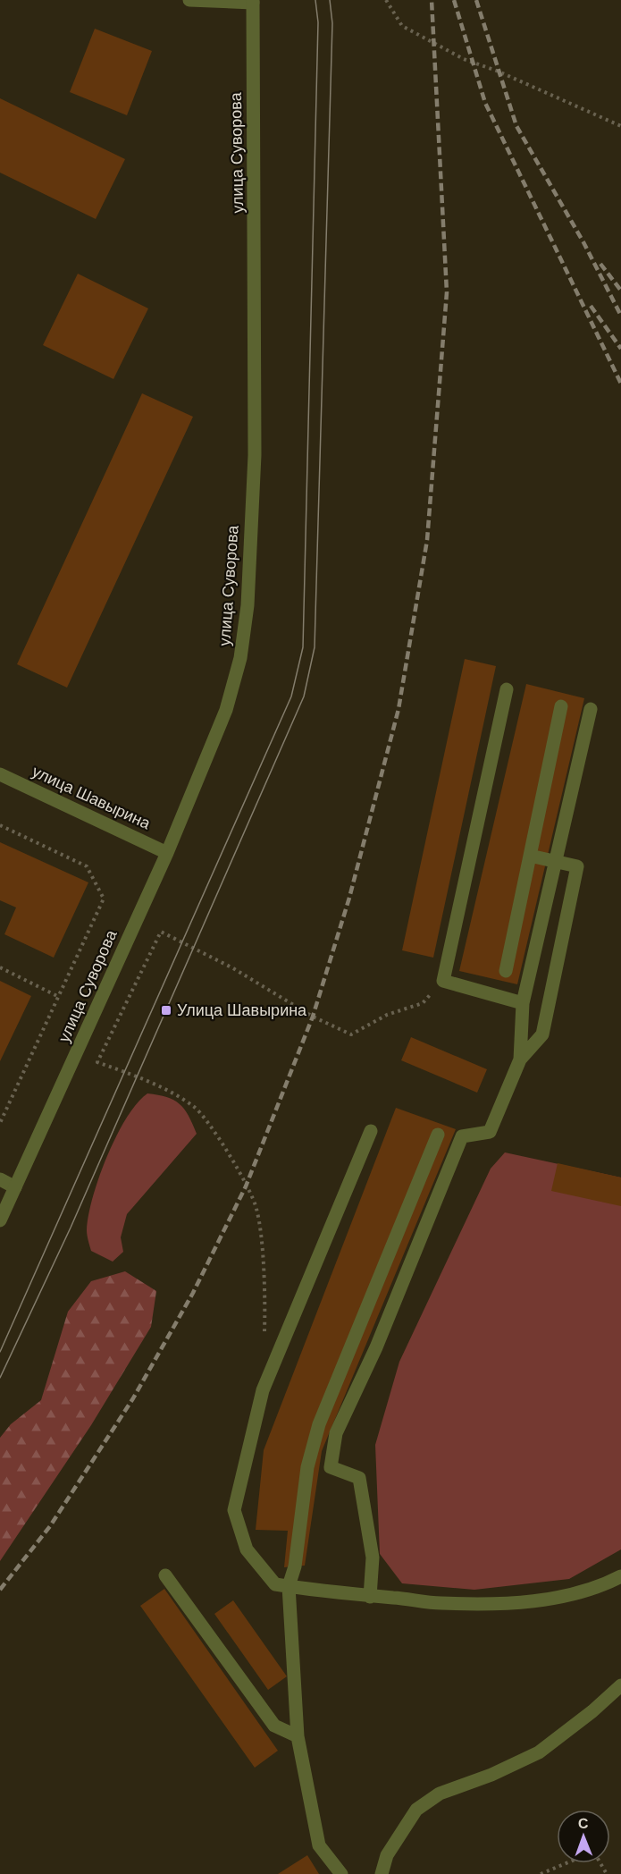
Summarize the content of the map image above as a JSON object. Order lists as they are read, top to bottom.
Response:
{
  "streets": {
    "street": ["улица Суворова", "улица Шавырина"]
  },
  "crossings": [
    ["улица Суворова", "улица Шавырина"]
  ],
  "places": {
    "transit": ["Улица Шавырина"]
  },
  "north": "top"
}
